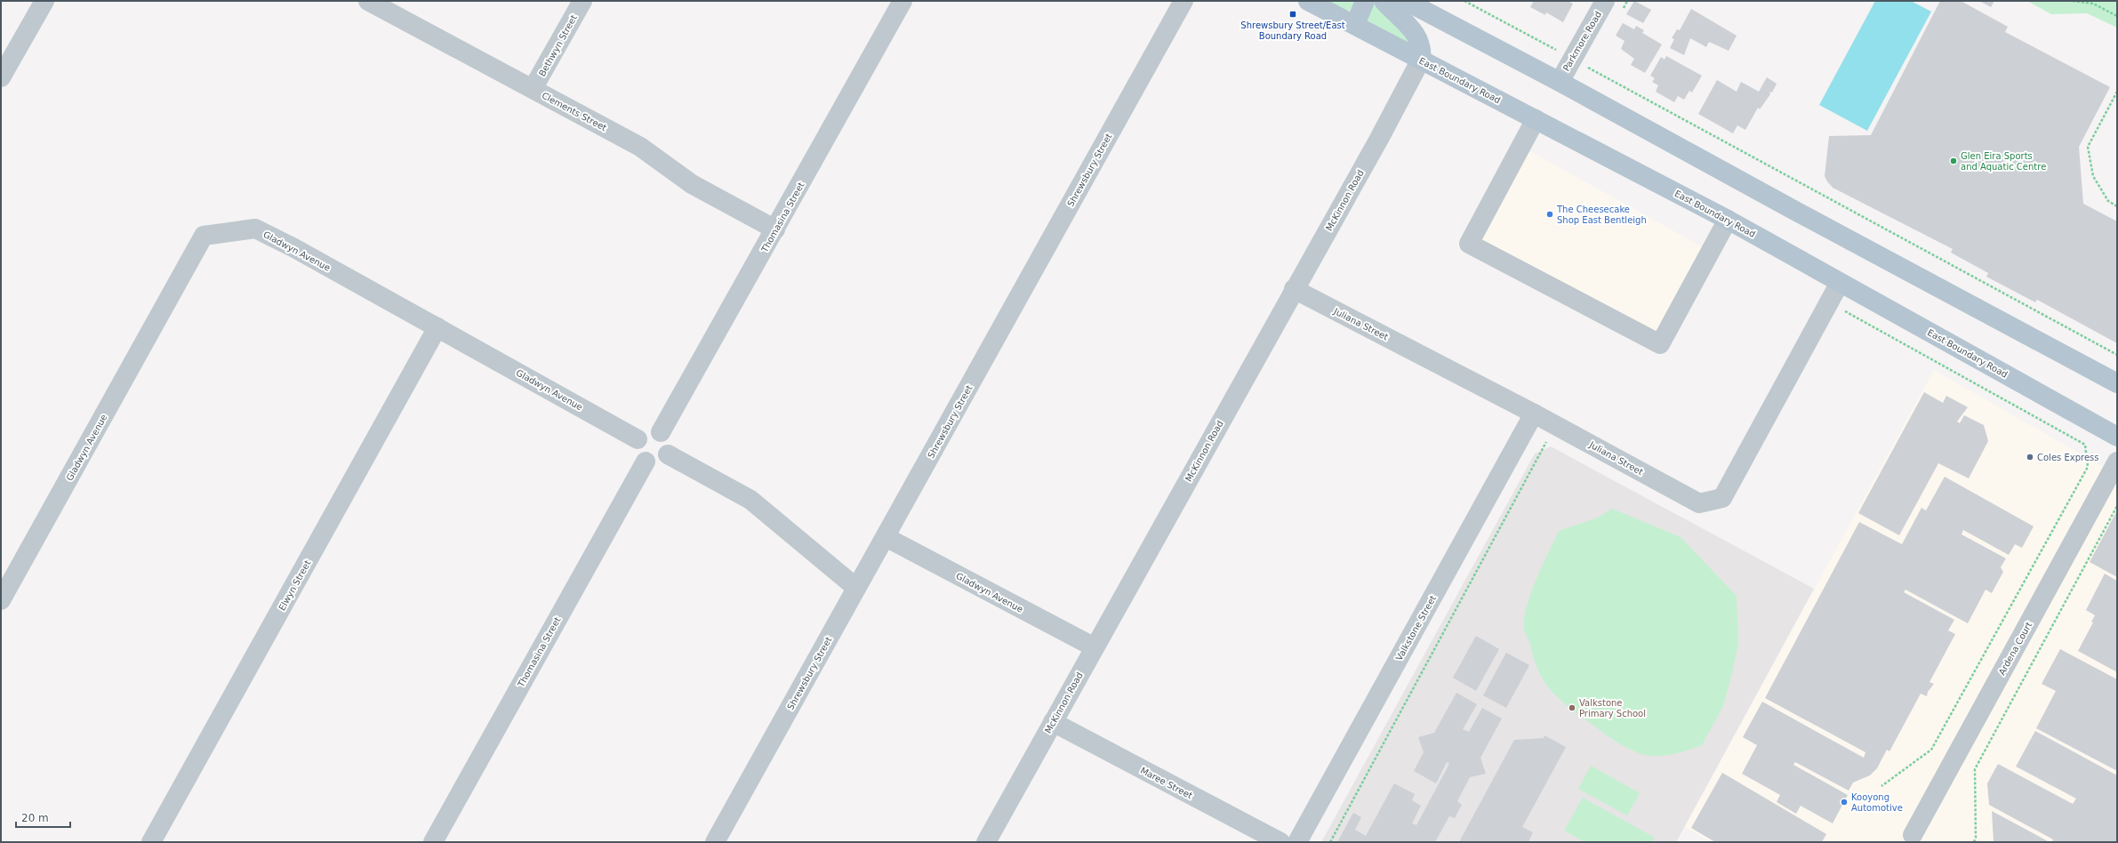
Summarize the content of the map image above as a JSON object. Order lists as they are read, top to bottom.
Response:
{
  "streets": {
    "main road": ["East Boundary Road"],
    "street": [
      "Parkmore Road",
      "Bethwyn Street",
      "Clements Street",
      "Shrewsbury Street",
      "McKinnon Road",
      "Thomasina Street",
      "Gladwyn Avenue",
      "Juliana Street",
      "Elwyn Street",
      "Valkstone Street",
      "Ardena Court",
      "Maree Street"
    ]
  },
  "crossings": [
    ["Bethwyn Street", "Clements Street"],
    ["East Boundary Road", "McKinnon Road"],
    ["East Boundary Road", "Juliana Street"],
    ["Clements Street", "Thomasina Street"],
    ["Shrewsbury Street", "Gladwyn Avenue"],
    ["McKinnon Road", "Gladwyn Avenue"],
    ["McKinnon Road", "Juliana Street"],
    ["McKinnon Road", "Maree Street"],
    ["Thomasina Street", "Gladwyn Avenue"],
    ["Gladwyn Avenue", "Elwyn Street"],
    ["Juliana Street", "Valkstone Street"]
  ],
  "places": {
    "transit": ["Shrewsbury Street/East Boundary Road"],
    "other": [
      "Glen Eira Sports and Aquatic Centre",
      "The Cheesecake Shop East Bentleigh",
      "Coles Express",
      "Valkstone Primary School",
      "Kooyong Automotive"
    ]
  },
  "scale_bar": "20 m"
}
